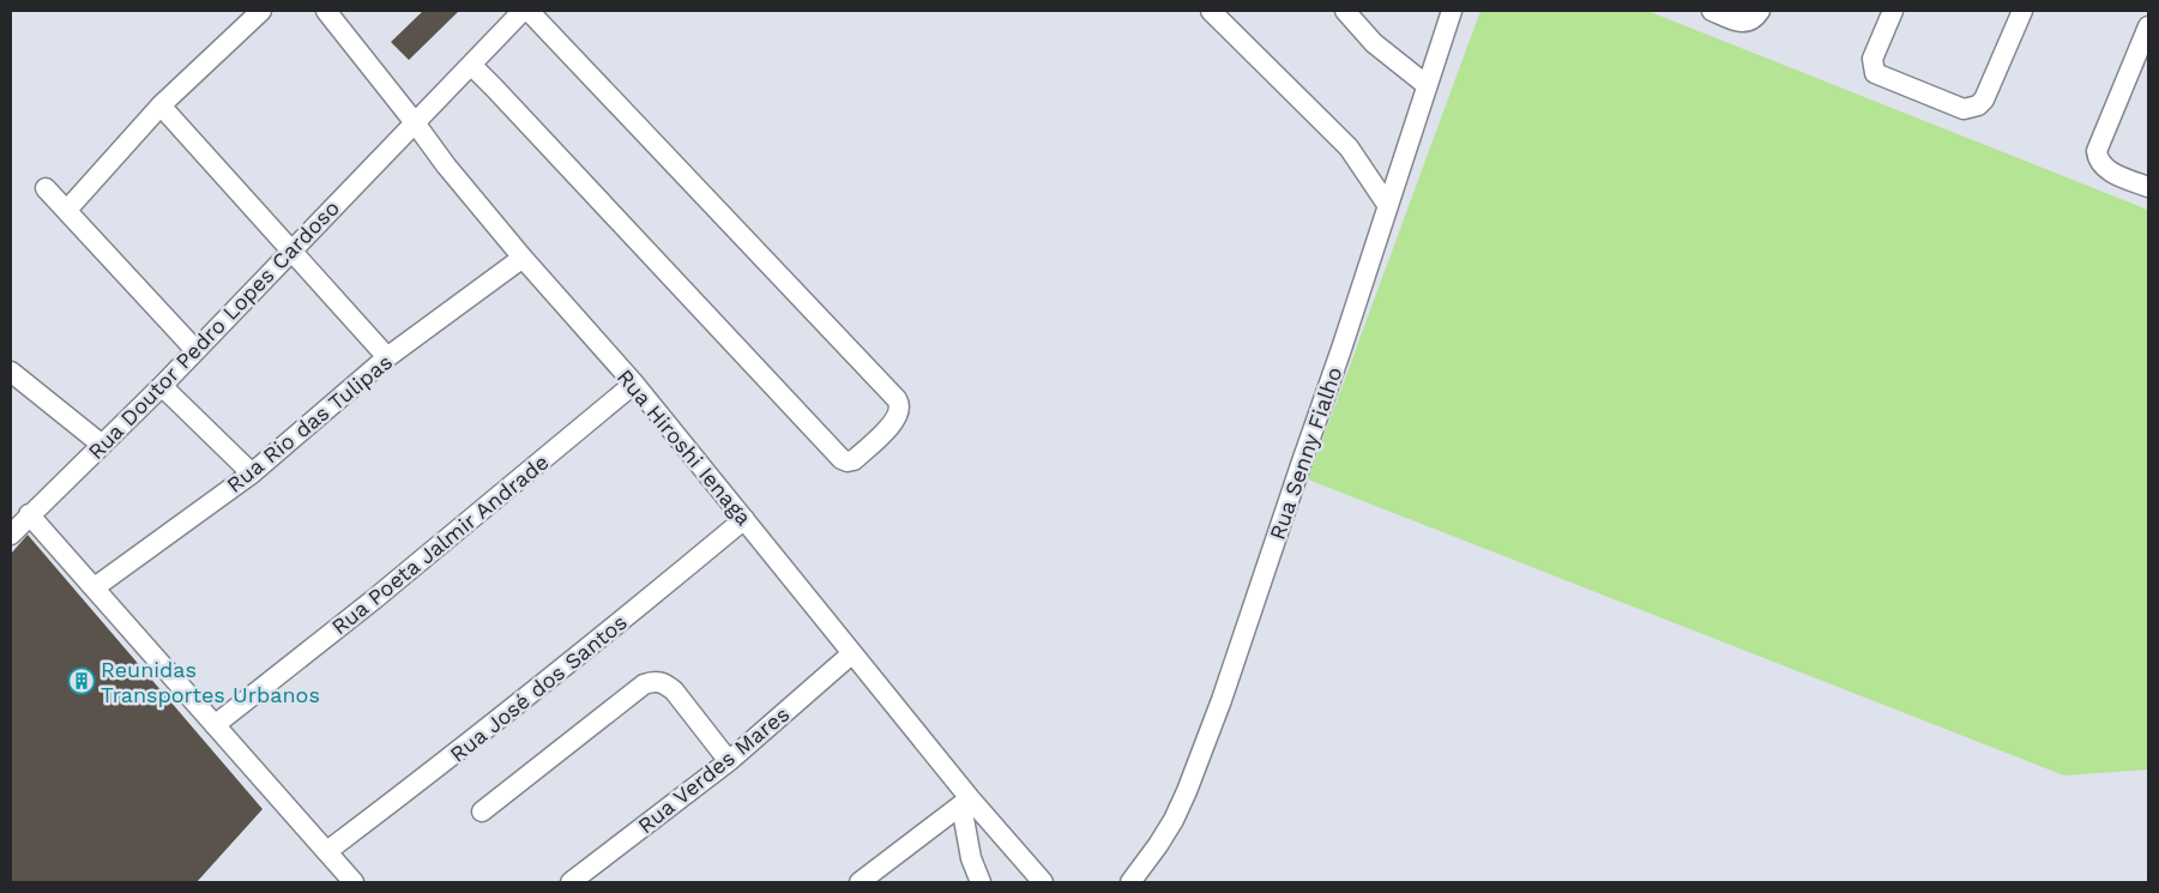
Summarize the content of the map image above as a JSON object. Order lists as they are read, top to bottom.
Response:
{
  "streets": {
    "street": [
      "Rua Doutor Pedro Lopes Cardoso",
      "Rua Rio das Tulipas",
      "Rua Hiroshi Ienaga",
      "Rua Senny Fialho",
      "Rua Poeta Jalmir Andrade",
      "Rua José dos Santos",
      "Rua Verdes Mares"
    ]
  },
  "crossings": [
    ["Rua Doutor Pedro Lopes Cardoso", "Rua Hiroshi Ienaga"],
    ["Rua Rio das Tulipas", "Rua Hiroshi Ienaga"],
    ["Rua Hiroshi Ienaga", "Rua Poeta Jalmir Andrade"],
    ["Rua Hiroshi Ienaga", "Rua José dos Santos"],
    ["Rua Hiroshi Ienaga", "Rua Verdes Mares"]
  ],
  "places": {
    "building": ["Reunidas Transportes Urbanos"]
  }
}
